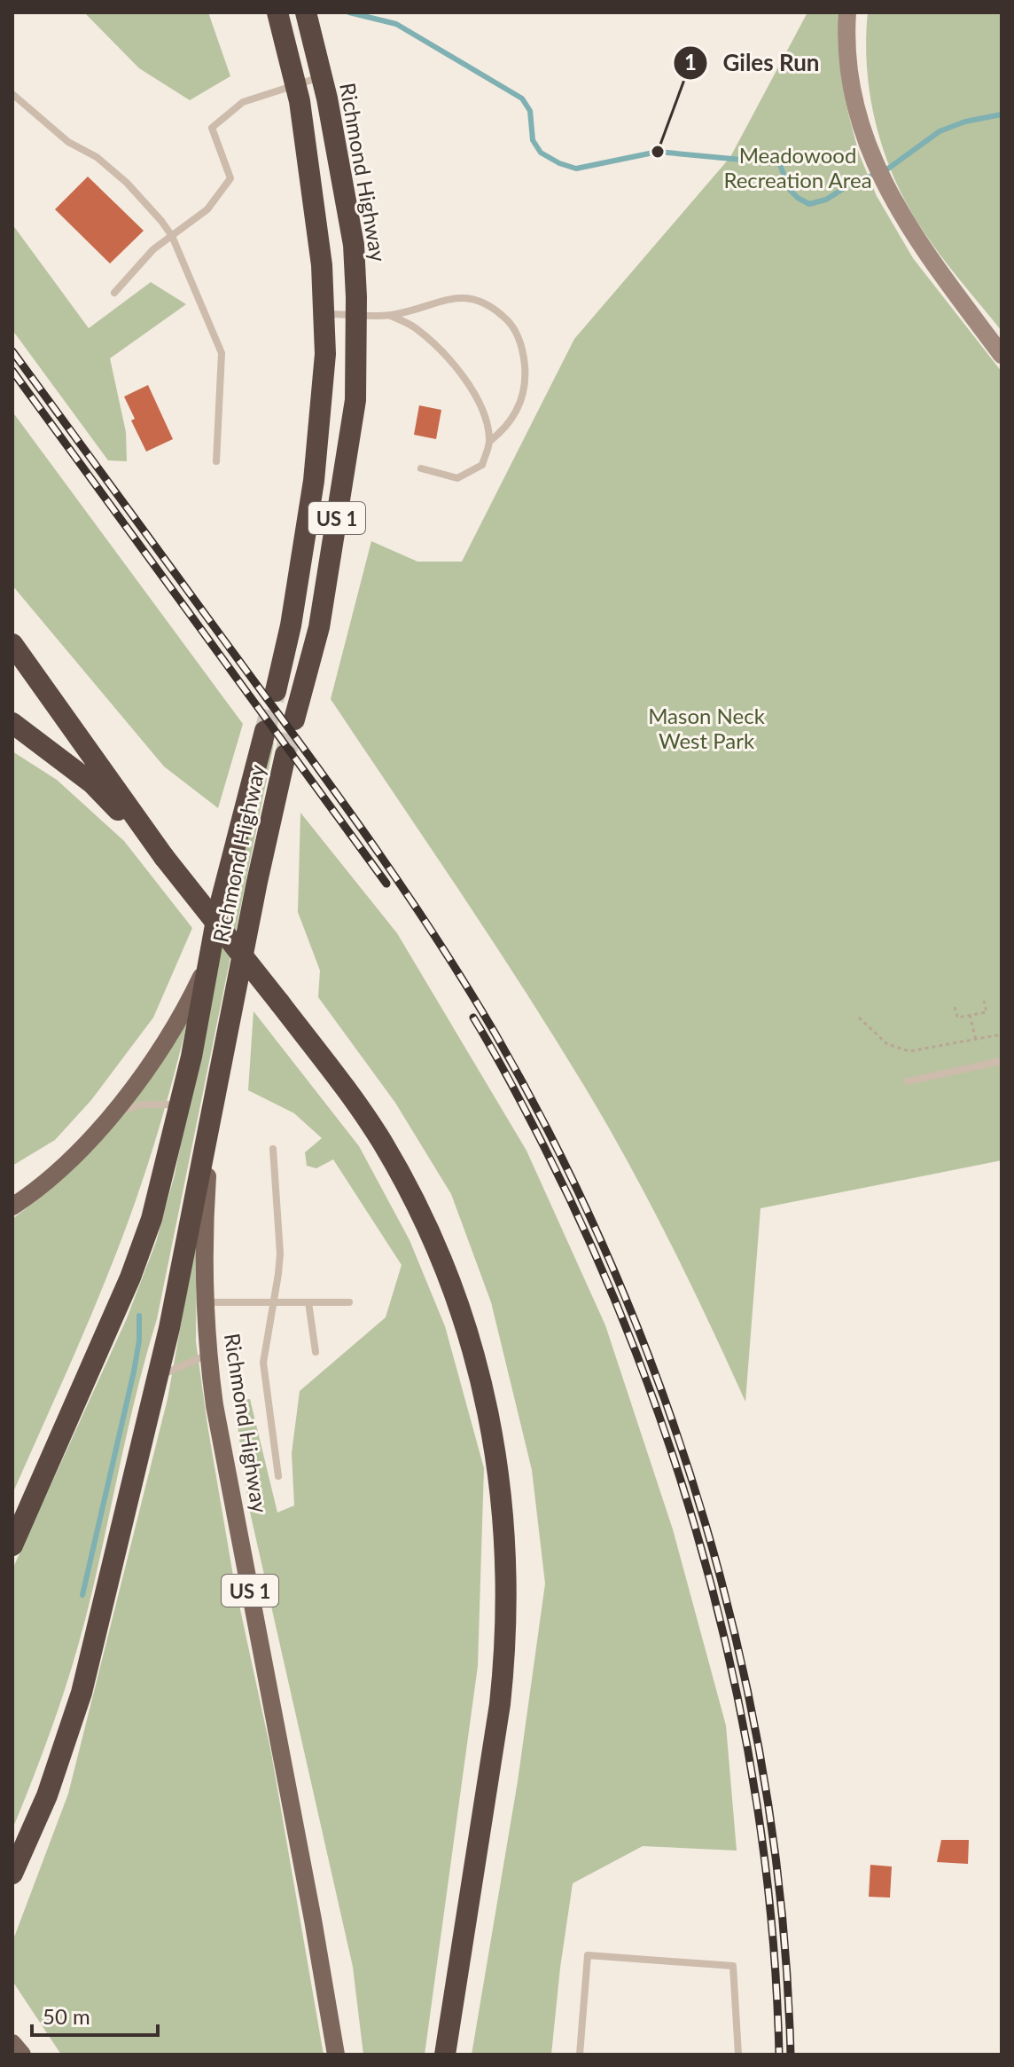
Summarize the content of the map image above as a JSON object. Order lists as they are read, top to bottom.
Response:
{
  "streets": {
    "highway": ["Richmond Highway", "US 1"]
  },
  "parks": ["Meadowood Recreation Area", "Mason Neck West Park"],
  "places": ["Giles Run"],
  "scale_bar": "50 m"
}
